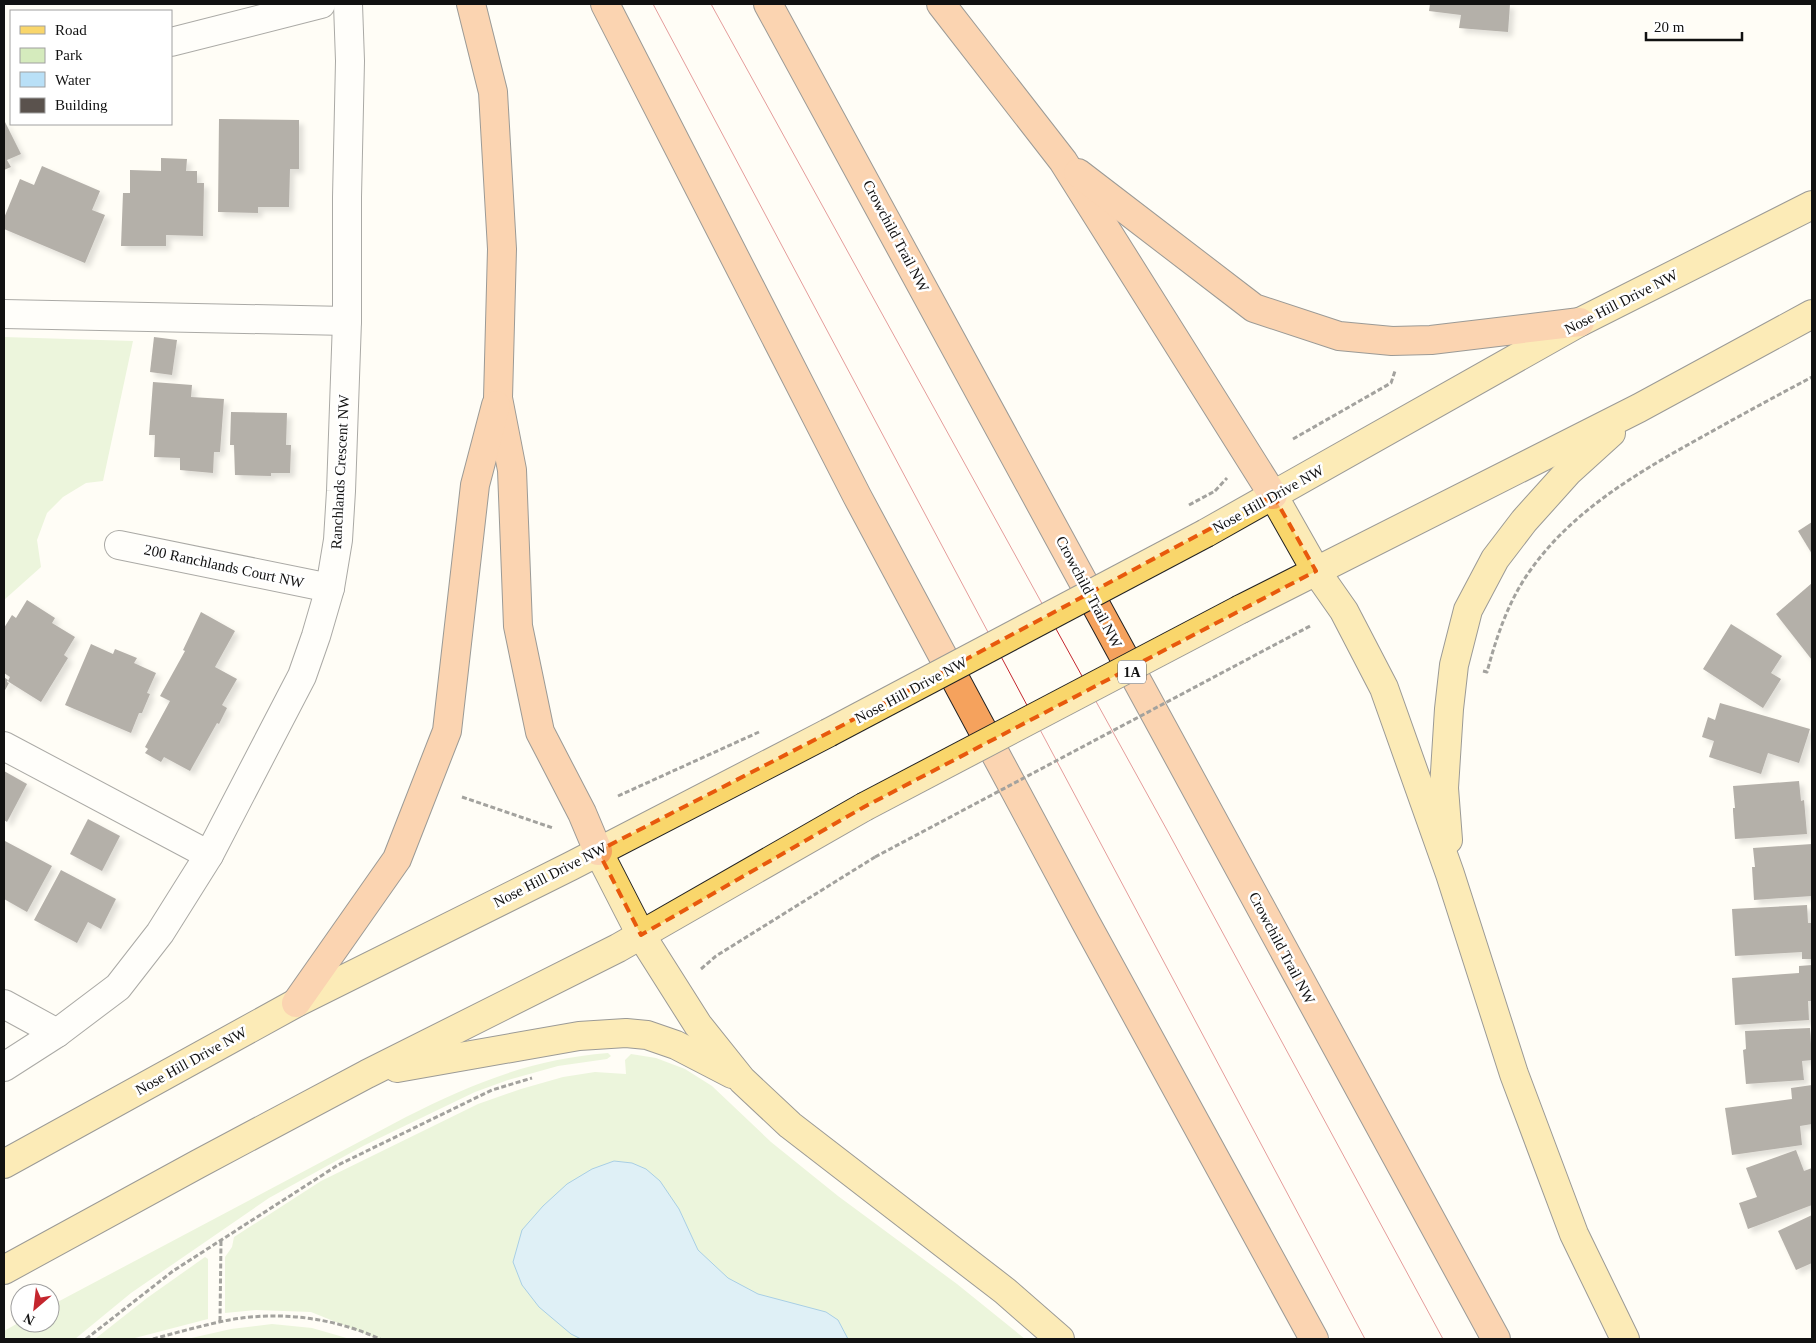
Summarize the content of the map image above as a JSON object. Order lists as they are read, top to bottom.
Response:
{
  "streets": {
    "highway": ["Crowchild Trail NW", "1A"],
    "main road": ["Nose Hill Drive NW"],
    "street": ["Ranchlands Crescent NW", "200 Ranchlands Court NW"]
  },
  "crossings": [
    ["Ranchlands Crescent NW", "200 Ranchlands Court NW"]
  ],
  "legend": [
    "Road",
    "Park",
    "Water",
    "Building"
  ],
  "scale_bar": "20 m",
  "north": "bottom left"
}
